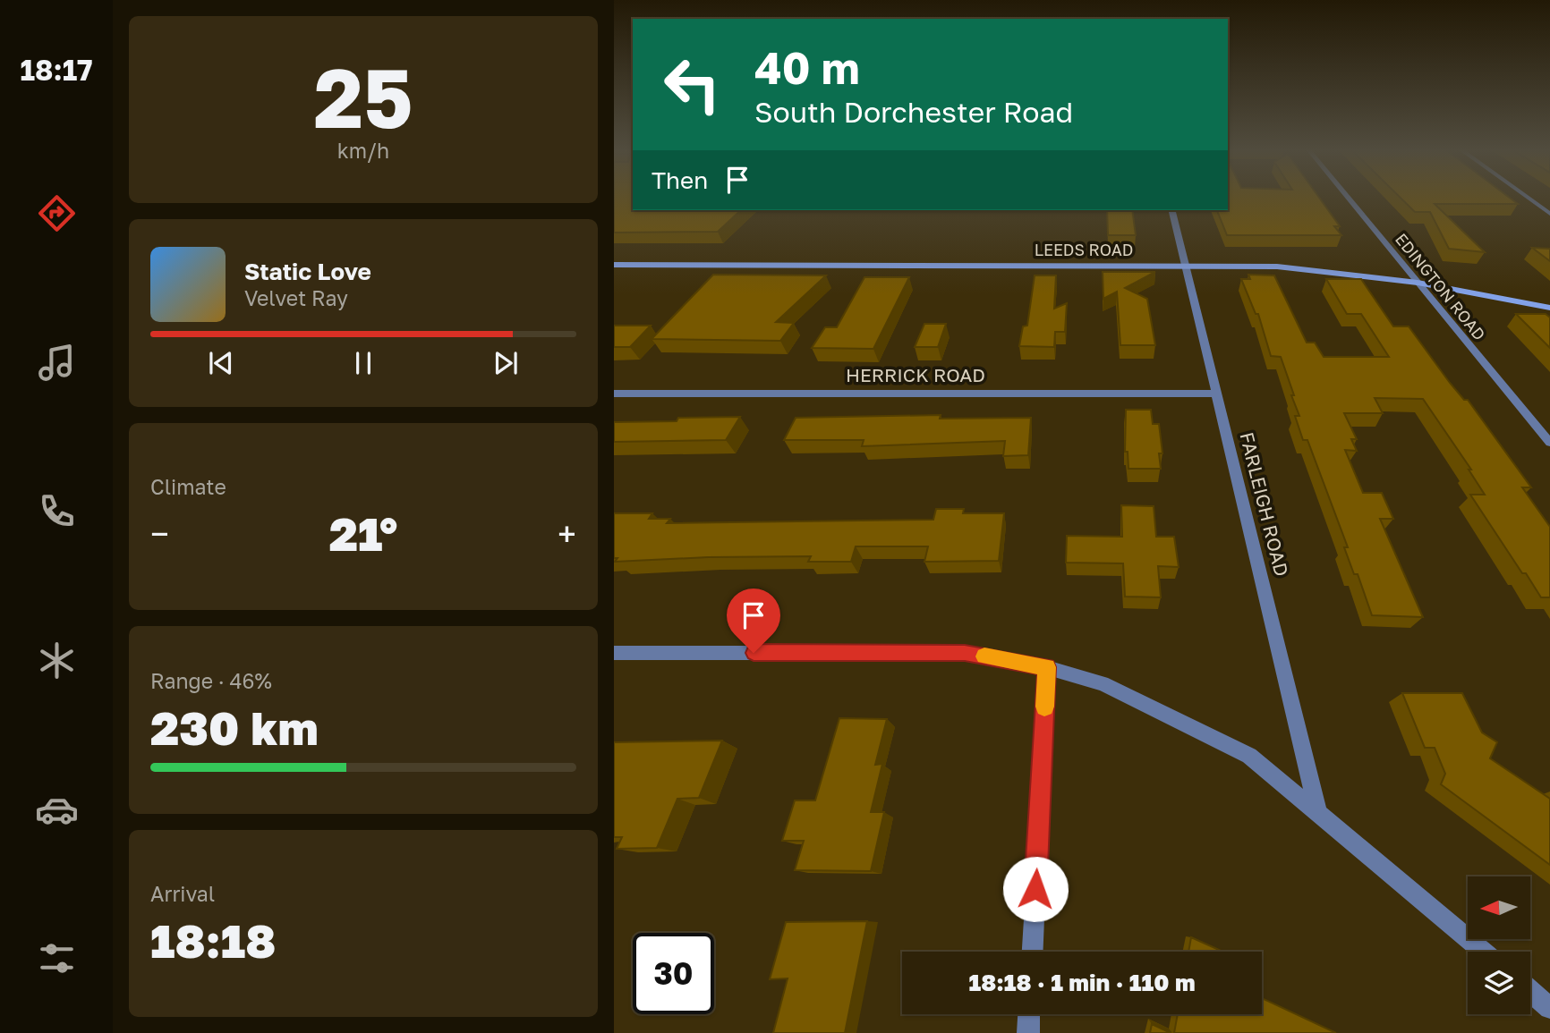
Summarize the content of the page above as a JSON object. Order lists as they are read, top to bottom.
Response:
{
  "streets": {
    "street": [
      "LEEDS ROAD",
      "EDINGTON ROAD",
      "HERRICK ROAD",
      "FARLEIGH ROAD"
    ]
  },
  "crossings": [
    ["LEEDS ROAD", "EDINGTON ROAD"],
    ["LEEDS ROAD", "FARLEIGH ROAD"],
    ["HERRICK ROAD", "FARLEIGH ROAD"]
  ],
  "north": "left",
  "page": {
    "tabs": "18:17",
    "tile": [
      ["25", "km/h"],
      "Climate",
      ["Range · 46%", "230 km"],
      ["Arrival", "18:18"]
    ],
    "turn": ["40 m", "South Dorchester Road"],
    "then": "Then",
    "song": ["Static Love", "Velvet Ray"],
    "heat": ["−", "21°", "+"],
    "limit": "30",
    "trip": "18:18 · 1 min · 110 m"
  }
}
